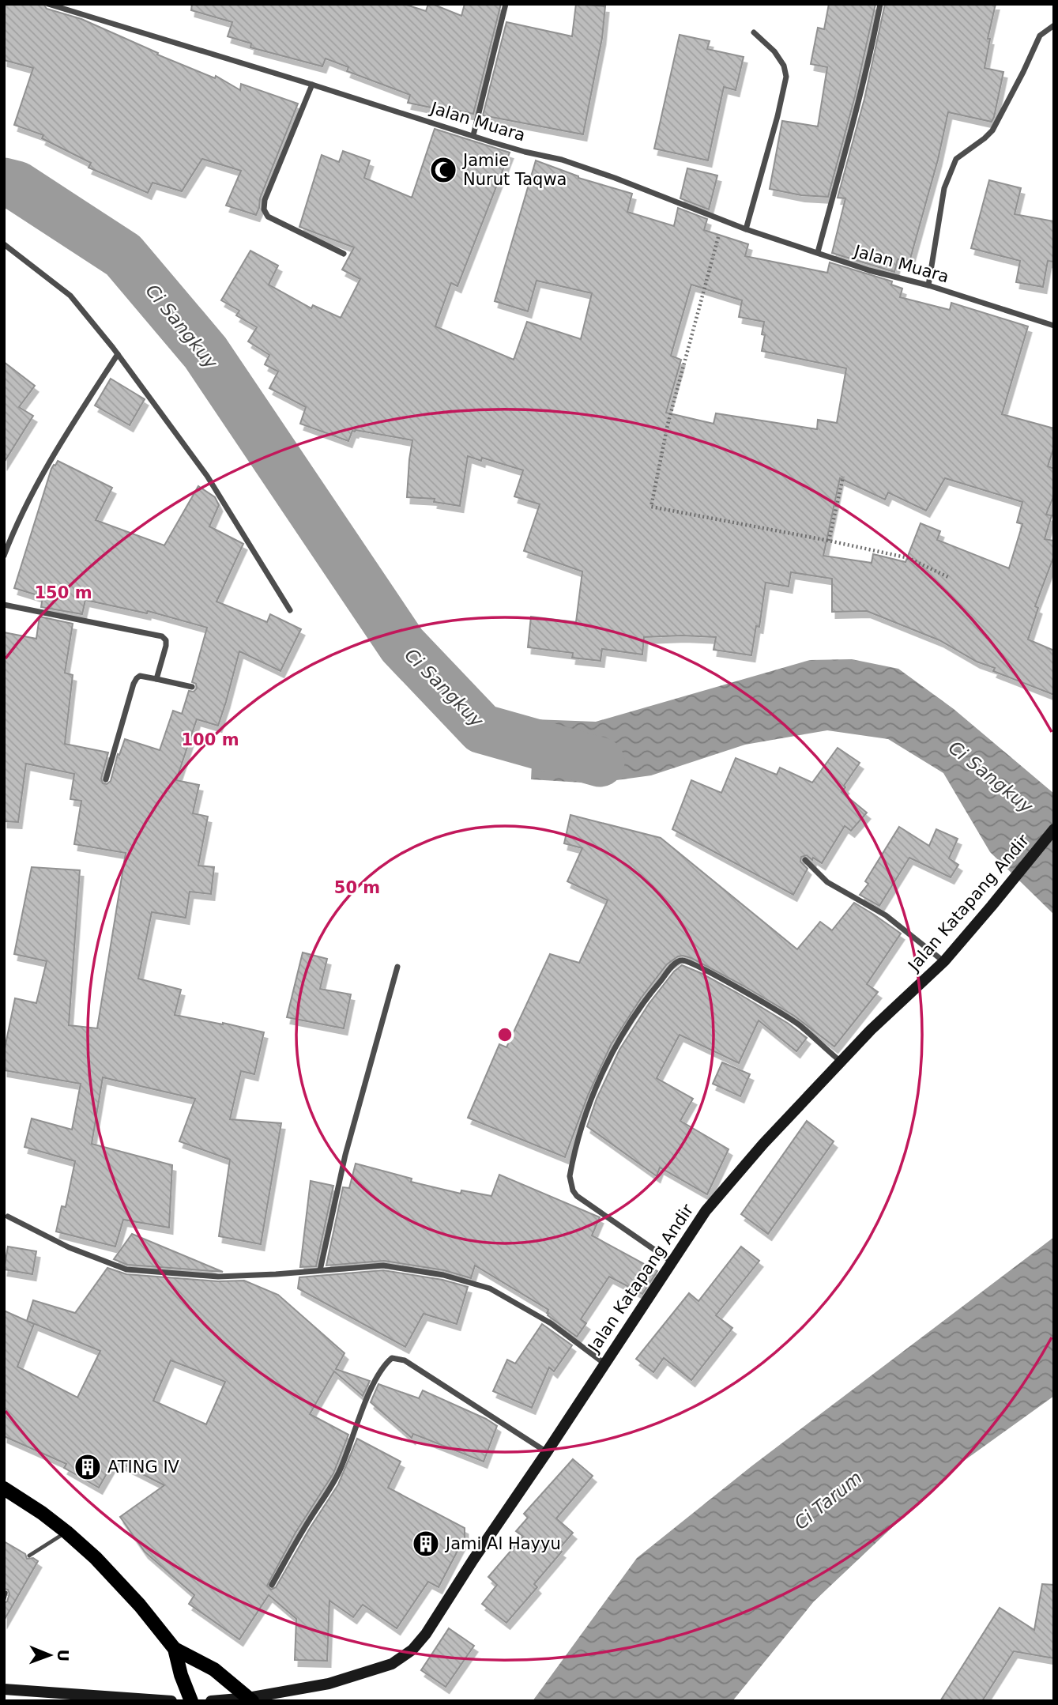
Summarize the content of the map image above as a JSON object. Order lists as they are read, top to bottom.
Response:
{
  "streets": {
    "street": ["Jalan Muara", "Jalan Katapang Andir"]
  },
  "water": ["Ci Sangkuy", "Ci Tarum"],
  "places": {
    "mosque": ["Jamie Nurut Taqwa"],
    "building": ["ATING IV", "Jami Al Hayyu"]
  },
  "north": "right",
  "rings": ["150 m", "100 m", "50 m"]
}
